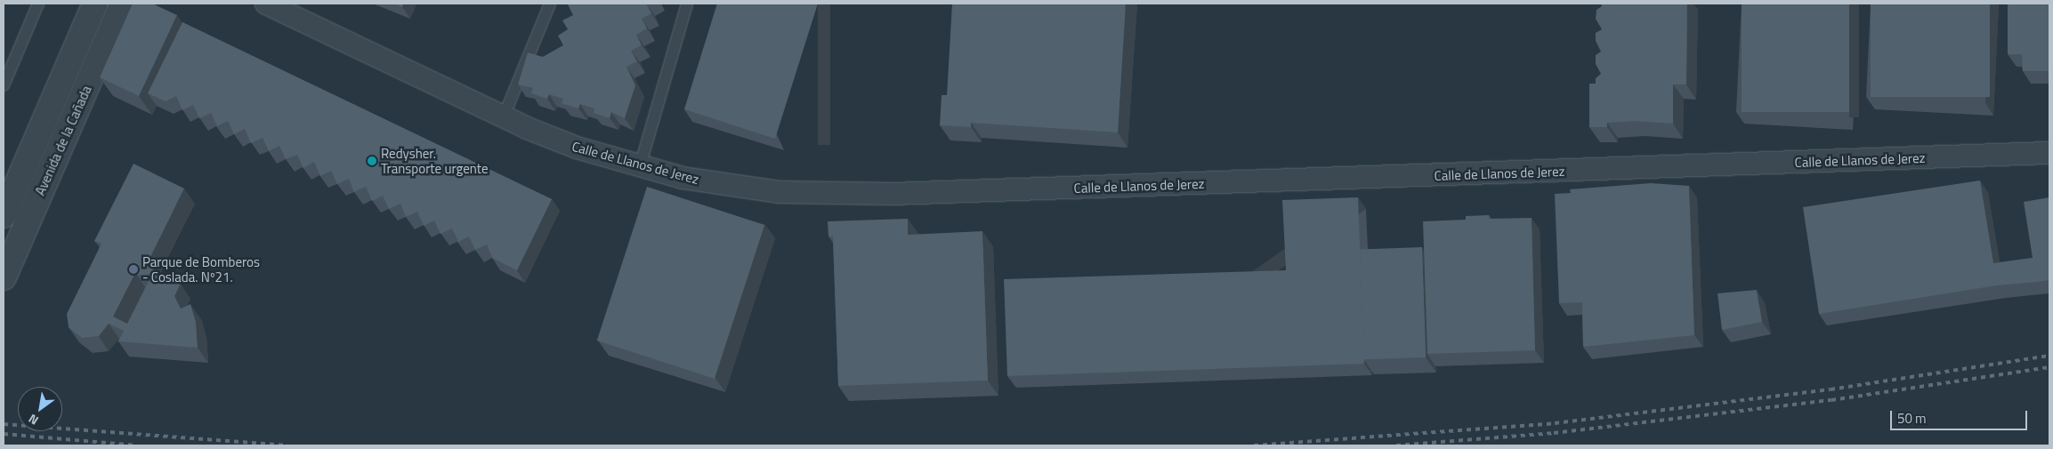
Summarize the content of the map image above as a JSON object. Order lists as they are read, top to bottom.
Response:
{
  "streets": {
    "street": ["Avenida de la Cañada", "Calle de Llanos de Jerez"]
  },
  "places": ["Redysher. Transporte urgente", "Parque de Bomberos - Coslada. Nº21."],
  "scale_bar": "50 m",
  "north": "bottom left"
}
